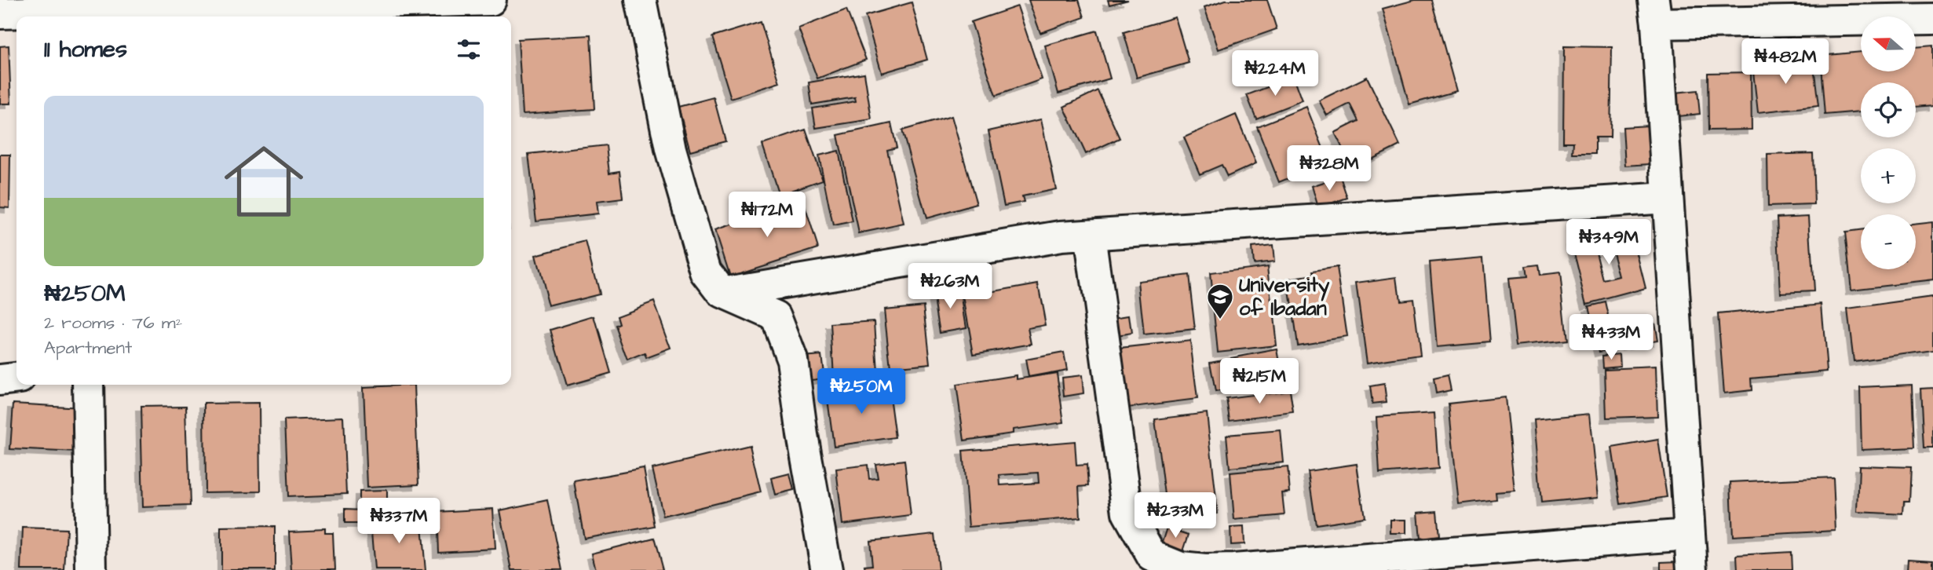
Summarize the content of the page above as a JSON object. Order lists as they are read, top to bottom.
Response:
{
  "places": {
    "school or university": ["University of Ibadan"]
  },
  "north": "left",
  "page": {
    "map_buttons": ["+", "−"],
    "heading": "11 homes",
    "price": [
      "₦482M",
      "₦224M",
      "₦328M",
      "₦172M",
      "₦349M",
      "₦263M",
      "₦433M",
      "₦215M",
      "₦250M",
      "₦233M",
      "₦337M"
    ],
    "list": [
      {
        "name": "₦250M",
        "note": "2 rooms · 76 m² · Apartment"
      }
    ]
  }
}
